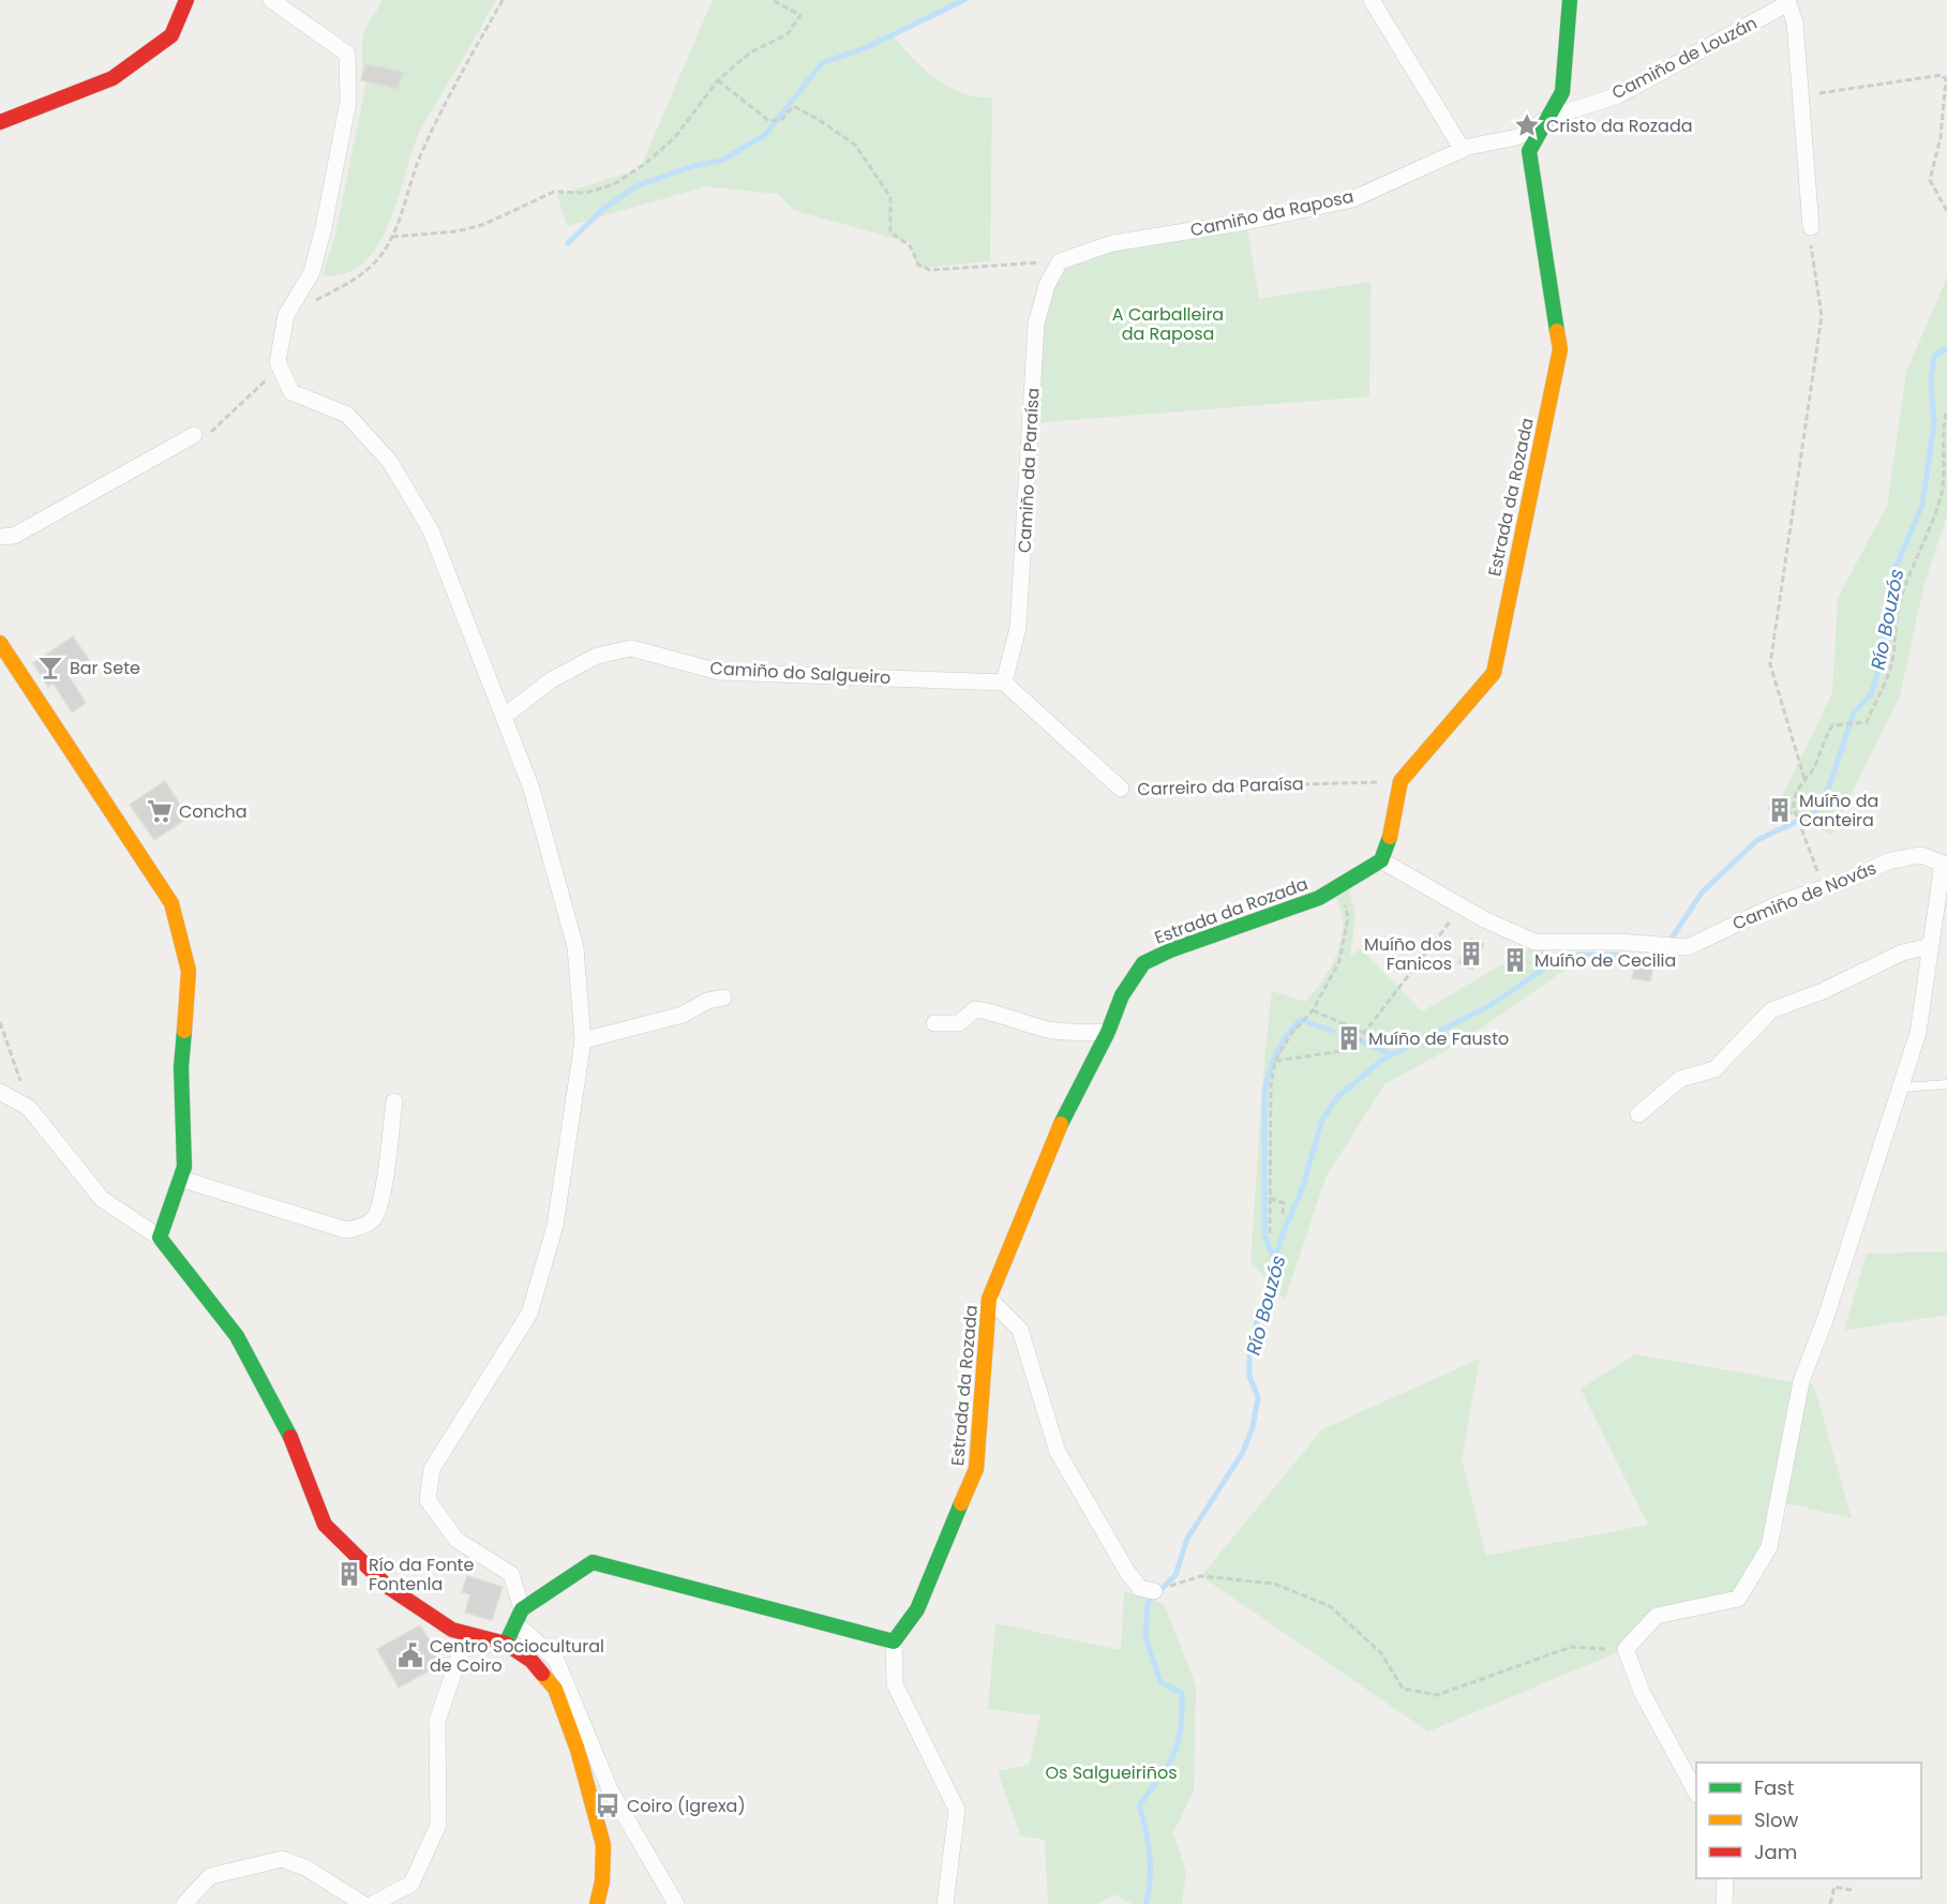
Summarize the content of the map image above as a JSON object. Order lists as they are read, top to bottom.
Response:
{
  "streets": {
    "street": [
      "Camiño de Louzán",
      "Camiño da Raposa",
      "Camiño da Paraísa",
      "Estrada da Rozada",
      "Camiño do Salgueiro",
      "Carreiro da Paraísa",
      "Camiño de Novás"
    ]
  },
  "crossings": [
    ["Camiño de Louzán", "Camiño da Raposa"],
    ["Camiño de Louzán", "Estrada da Rozada"],
    ["Camiño da Raposa", "Camiño da Paraísa"],
    ["Camiño da Raposa", "Estrada da Rozada"],
    ["Camiño da Paraísa", "Camiño do Salgueiro"],
    ["Camiño da Paraísa", "Carreiro da Paraísa"],
    ["Estrada da Rozada", "Carreiro da Paraísa"],
    ["Estrada da Rozada", "Camiño de Novás"],
    ["Camiño do Salgueiro", "Carreiro da Paraísa"]
  ],
  "water": ["Río Bouzós"],
  "parks": ["A Carballeira da Raposa", "Os Salgueiriños"],
  "places": {
    "place": ["Cristo da Rozada"],
    "bar": ["Bar Sete"],
    "building": [
      "Muíño da Canteira",
      "Muíño dos Fanicos",
      "Muíño de Cecilia",
      "Muíño de Fausto",
      "Río da Fonte Fontenla"
    ],
    "supermarket": ["Concha"],
    "public building": ["Centro Sociocultural de Coiro"],
    "bus stop": ["Coiro (Igrexa)"]
  },
  "legend": ["Fast", "Slow", "Jam"]
}
